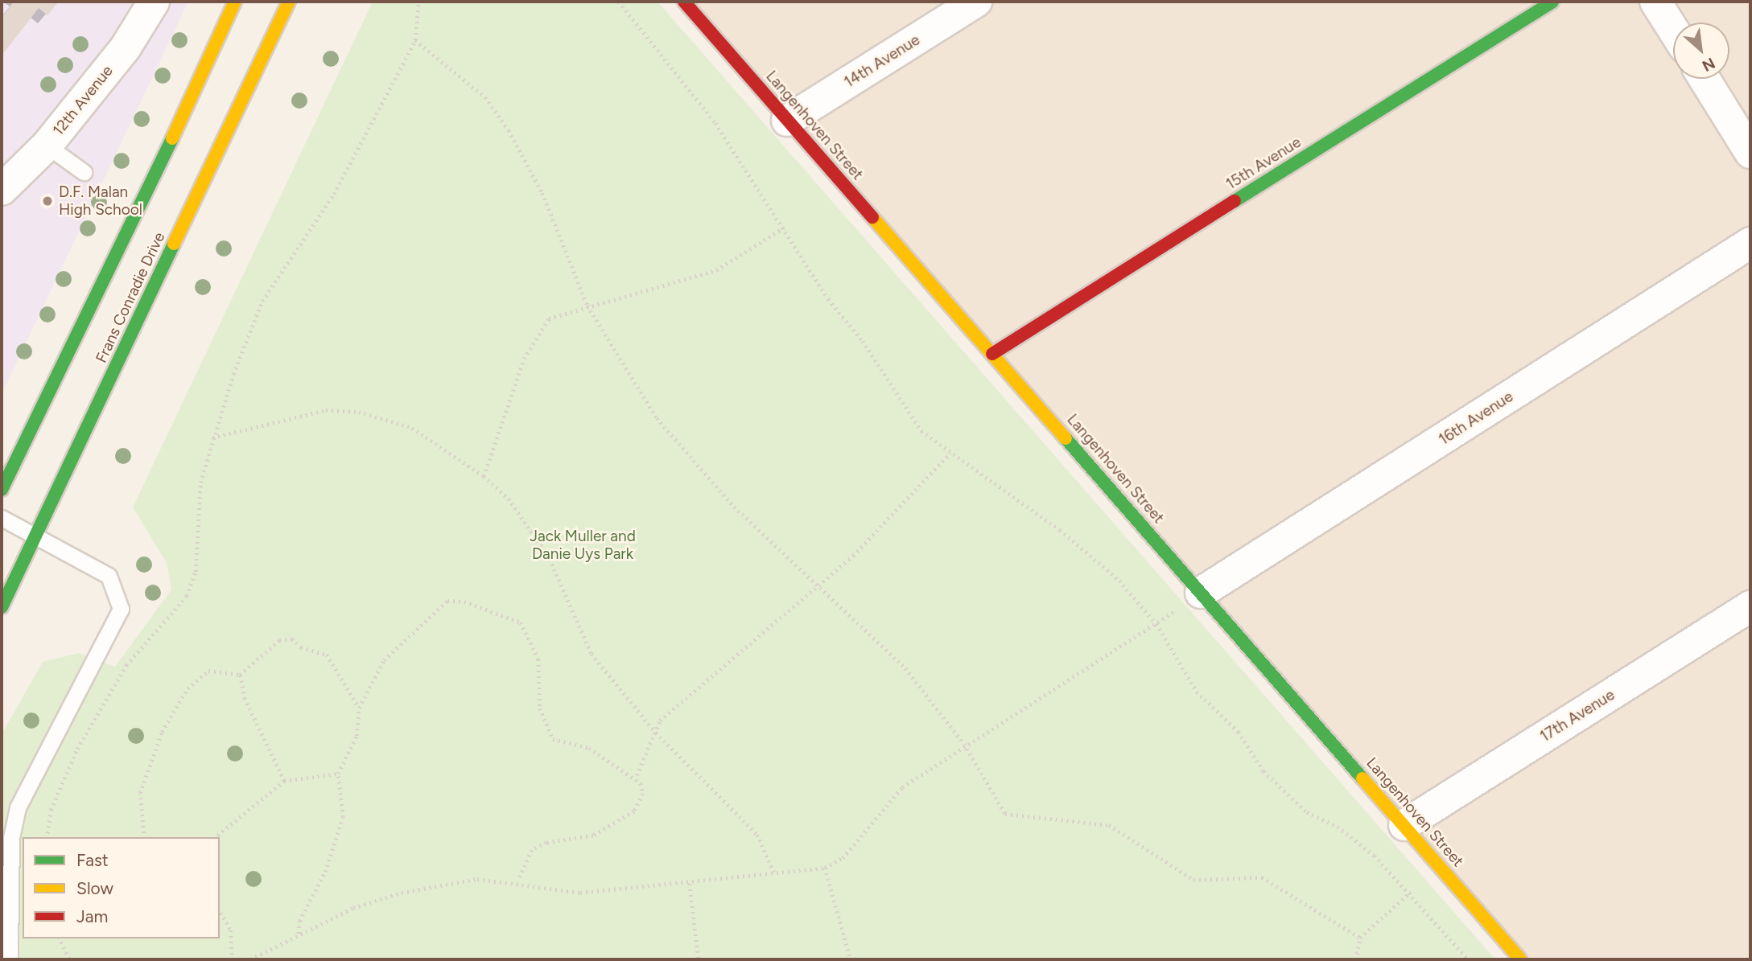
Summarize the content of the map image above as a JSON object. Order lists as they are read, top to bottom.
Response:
{
  "streets": {
    "street": [
      "14th Avenue",
      "12th Avenue",
      "Langenhoven Street",
      "15th Avenue",
      "Frans Conradie Drive",
      "16th Avenue",
      "17th Avenue"
    ]
  },
  "crossings": [
    ["14th Avenue", "Langenhoven Street"],
    ["Langenhoven Street", "15th Avenue"],
    ["Langenhoven Street", "16th Avenue"],
    ["Langenhoven Street", "17th Avenue"]
  ],
  "parks": ["Jack Muller and Danie Uys Park"],
  "places": ["D.F. Malan High School"],
  "legend": ["Fast", "Slow", "Jam"],
  "north": "bottom right"
}
